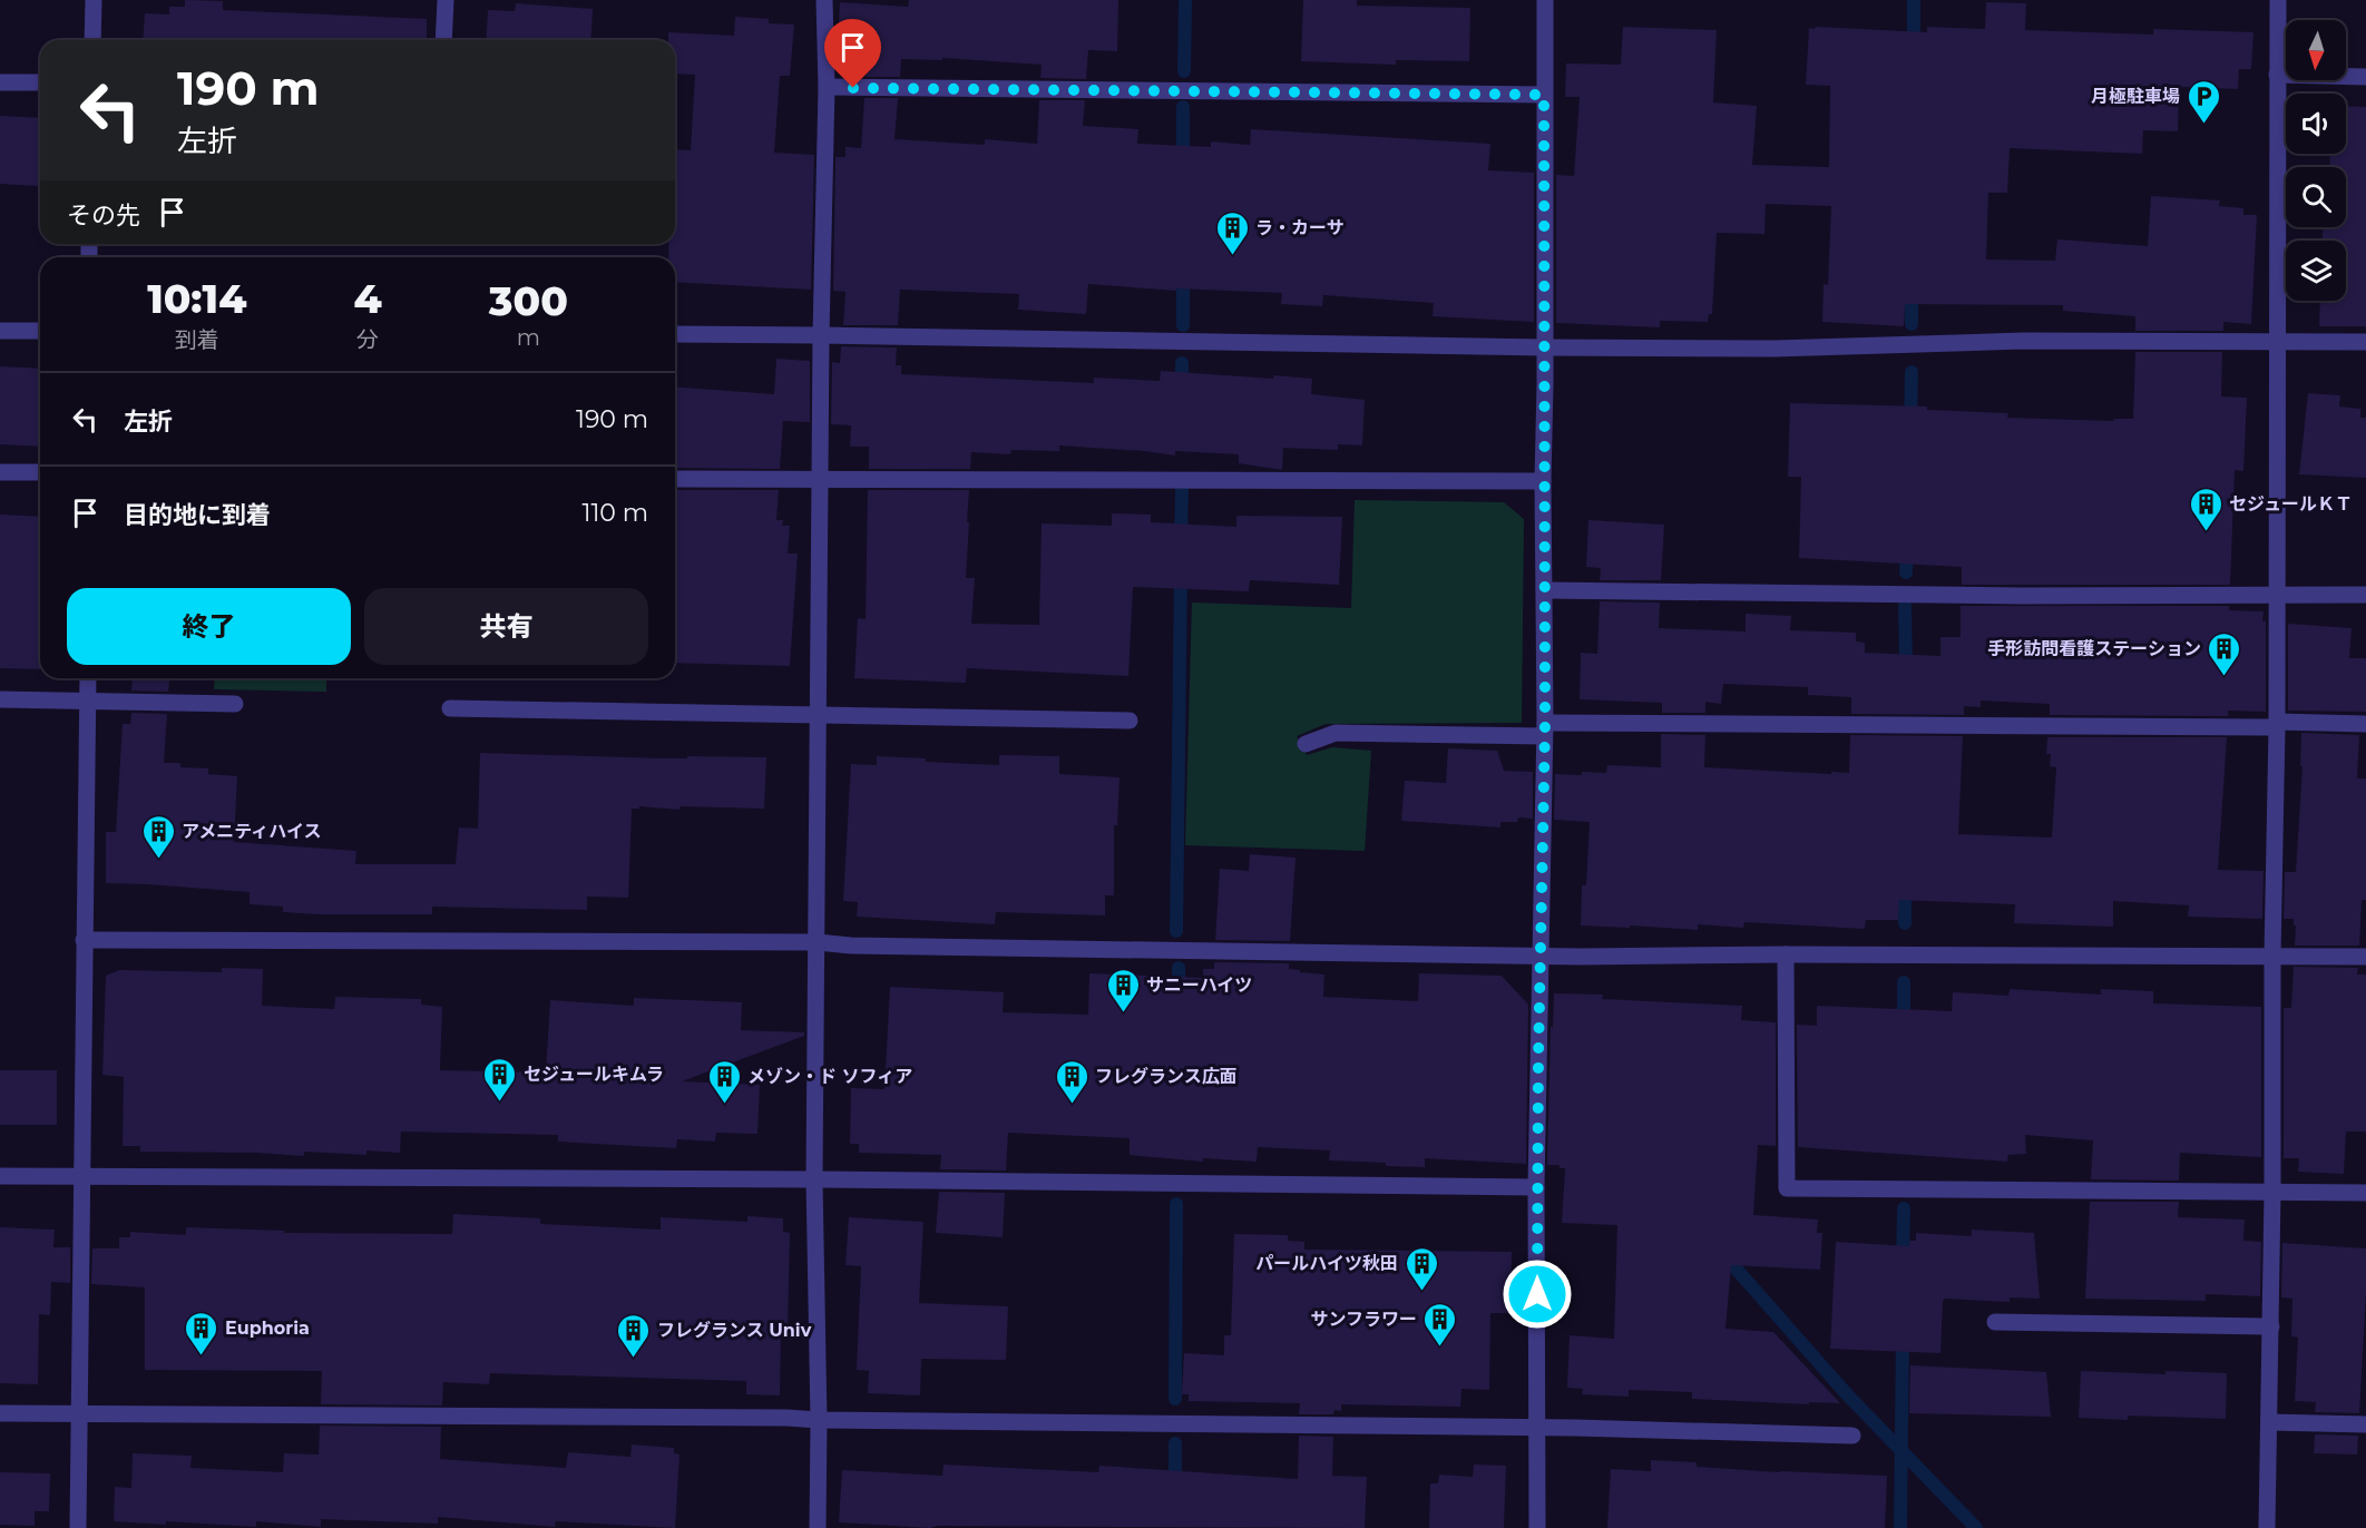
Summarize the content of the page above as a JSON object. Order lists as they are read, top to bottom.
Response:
{
  "places": {
    "parking": ["月極駐車場"],
    "building": [
      "ラ・カーサ",
      "セジュールＫＴ",
      "手形訪問看護ステーション",
      "アメニティハイス",
      "サニーハイツ",
      "セジュールキムラ",
      "メゾン・ド ソフィア",
      "フレグランス広面",
      "パールハイツ秋田",
      "サンフラワー",
      "Euphoria",
      "フレグランス Univ"
    ]
  },
  "north": "bottom",
  "page": {
    "turn": ["190 m", "左折"],
    "then": "その先",
    "eta": [
      "10:14",
      "到着",
      "4",
      "分",
      "300",
      "m"
    ],
    "list": [
      {
        "name": "左折",
        "value": "190 m"
      },
      {
        "name": "目的地に到着",
        "value": "110 m"
      }
    ],
    "buttons": ["終了", "共有"]
  }
}
